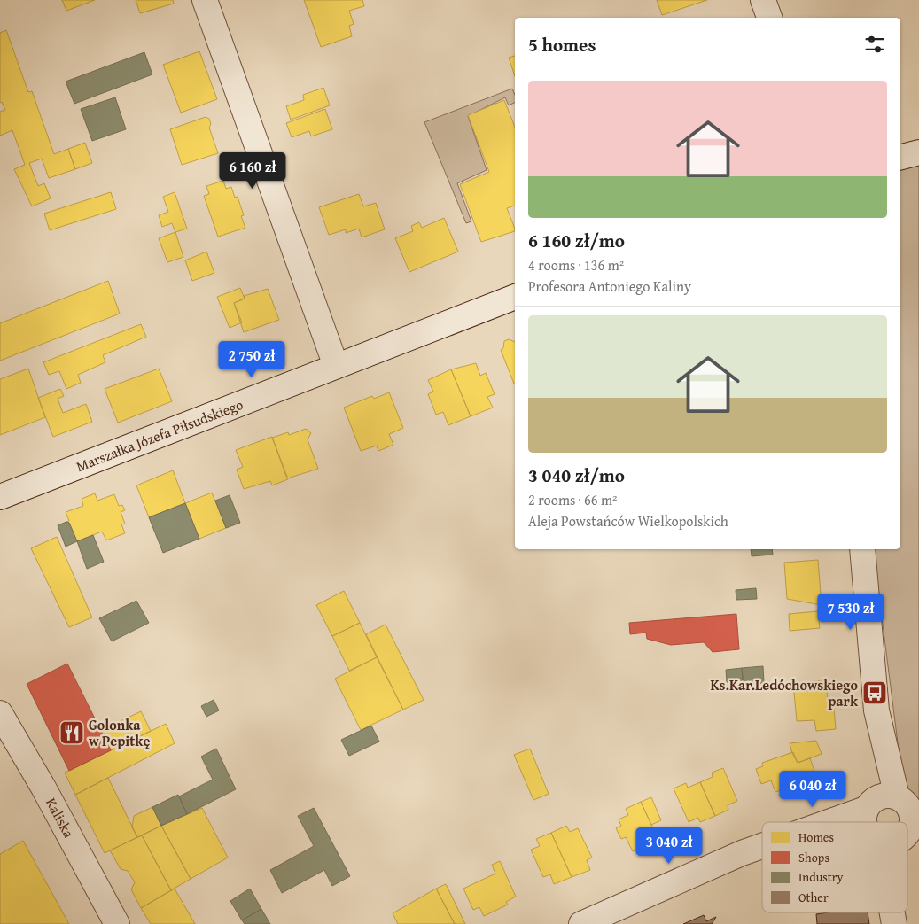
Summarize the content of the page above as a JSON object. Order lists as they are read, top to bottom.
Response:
{
  "streets": {
    "street": ["Marszałka Józefa Piłsudskiego", "Kaliska"]
  },
  "places": {
    "bus stop": ["Ks.Kar.Ledóchowskiego park"],
    "restaurant": ["Golonka w Pepitkę"]
  },
  "legend": [
    "Homes",
    "Shops",
    "Industry",
    "Other"
  ],
  "page": {
    "heading": "5 homes",
    "list": [
      {
        "name": "6 160 zł/mo",
        "note": "4 rooms · 136 m² · Profesora Antoniego Kaliny"
      },
      {
        "name": "3 040 zł/mo",
        "note": "2 rooms · 66 m² · Aleja Powstańców Wielkopolskich"
      }
    ],
    "price": [
      "6 160 zł",
      "2 750 zł",
      "7 530 zł",
      "6 040 zł",
      "3 040 zł"
    ]
  }
}
